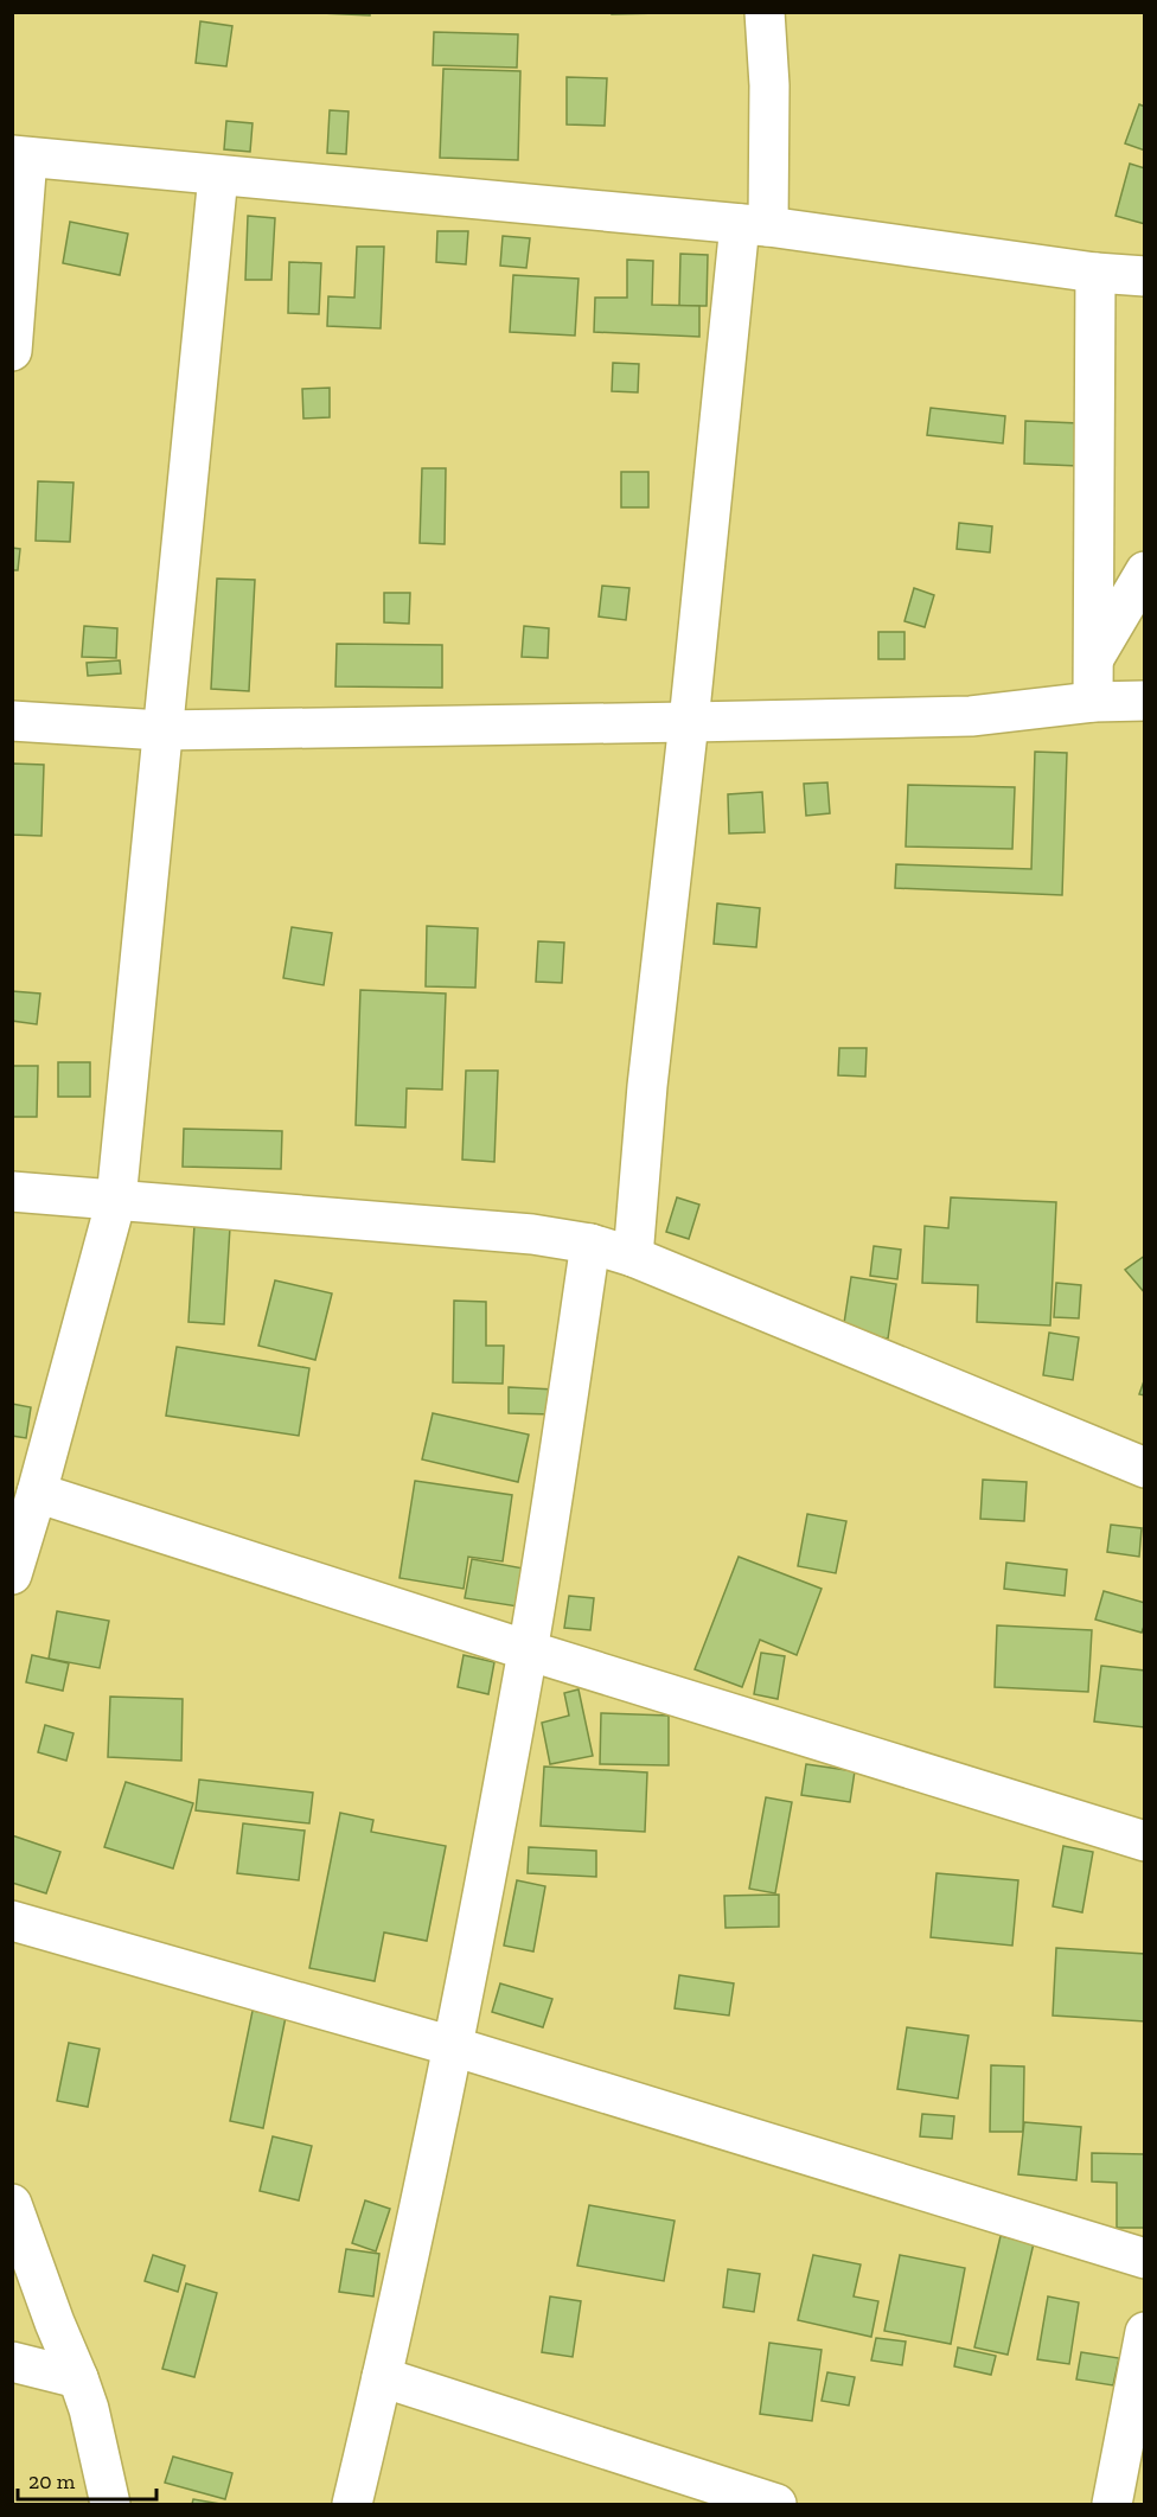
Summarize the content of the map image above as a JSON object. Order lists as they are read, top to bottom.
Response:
{
  "scale_bar": "20 m"
}
